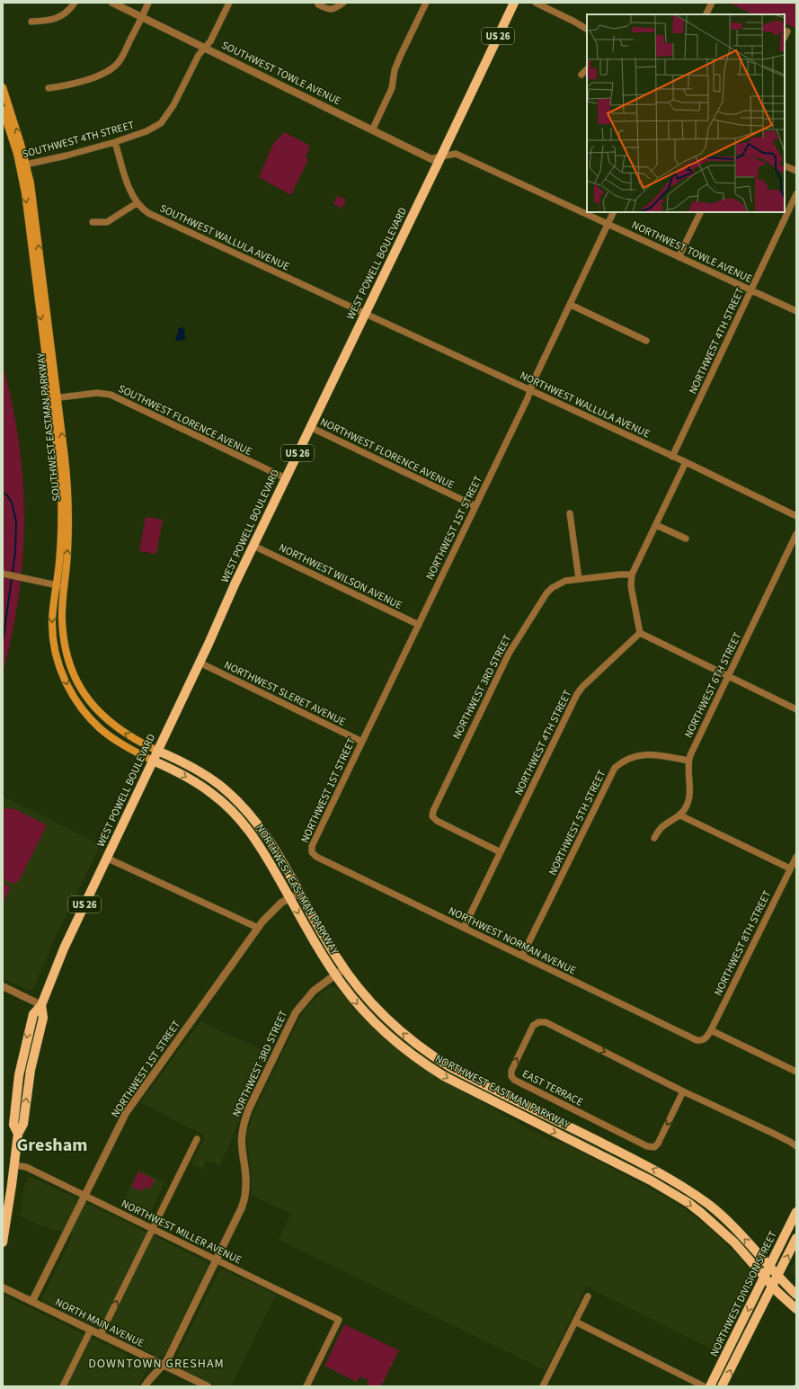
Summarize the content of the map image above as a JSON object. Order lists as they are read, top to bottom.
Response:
{
  "streets": {
    "main road": [
      "US 26",
      "WEST POWELL BOULEVARD",
      "SOUTHWEST EASTMAN PARKWAY",
      "NORTHWEST EASTMAN PARKWAY",
      "NORTHWEST DIVISION STREET"
    ],
    "street": [
      "SOUTHWEST TOWLE AVENUE",
      "SOUTHWEST 4TH STREET",
      "SOUTHWEST WALLULA AVENUE",
      "NORTHWEST TOWLE AVENUE",
      "NORTHWEST 4TH STREET",
      "NORTHWEST WALLULA AVENUE",
      "SOUTHWEST FLORENCE AVENUE",
      "NORTHWEST FLORENCE AVENUE",
      "NORTHWEST 1ST STREET",
      "NORTHWEST WILSON AVENUE",
      "NORTHWEST 6TH STREET",
      "NORTHWEST 3RD STREET",
      "NORTHWEST SLERET AVENUE",
      "NORTHWEST 5TH STREET",
      "NORTHWEST NORMAN AVENUE",
      "NORTHWEST 8TH STREET",
      "EAST TERRACE",
      "NORTHWEST MILLER AVENUE",
      "NORTH MAIN AVENUE"
    ]
  },
  "crossings": [
    ["SOUTHWEST TOWLE AVENUE", "SOUTHWEST 4TH STREET"],
    ["SOUTHWEST TOWLE AVENUE", "NORTHWEST TOWLE AVENUE"],
    ["SOUTHWEST TOWLE AVENUE", "WEST POWELL BOULEVARD"],
    ["SOUTHWEST 4TH STREET", "SOUTHWEST WALLULA AVENUE"],
    ["SOUTHWEST 4TH STREET", "SOUTHWEST EASTMAN PARKWAY"],
    ["SOUTHWEST WALLULA AVENUE", "WEST POWELL BOULEVARD"],
    ["SOUTHWEST WALLULA AVENUE", "NORTHWEST WALLULA AVENUE"],
    ["NORTHWEST TOWLE AVENUE", "WEST POWELL BOULEVARD"],
    ["NORTHWEST TOWLE AVENUE", "NORTHWEST 4TH STREET"],
    ["NORTHWEST TOWLE AVENUE", "NORTHWEST 1ST STREET"],
    ["WEST POWELL BOULEVARD", "NORTHWEST WALLULA AVENUE"],
    ["WEST POWELL BOULEVARD", "SOUTHWEST FLORENCE AVENUE"],
    ["WEST POWELL BOULEVARD", "SOUTHWEST EASTMAN PARKWAY"],
    ["WEST POWELL BOULEVARD", "NORTHWEST FLORENCE AVENUE"],
    ["WEST POWELL BOULEVARD", "NORTHWEST WILSON AVENUE"],
    ["WEST POWELL BOULEVARD", "NORTHWEST SLERET AVENUE"],
    ["WEST POWELL BOULEVARD", "NORTHWEST EASTMAN PARKWAY"],
    ["WEST POWELL BOULEVARD", "NORTHWEST MILLER AVENUE"],
    ["NORTHWEST 4TH STREET", "NORTHWEST WALLULA AVENUE"],
    ["NORTHWEST 4TH STREET", "NORTHWEST 3RD STREET"],
    ["NORTHWEST 4TH STREET", "NORTHWEST NORMAN AVENUE"],
    ["NORTHWEST WALLULA AVENUE", "NORTHWEST 1ST STREET"],
    ["SOUTHWEST FLORENCE AVENUE", "SOUTHWEST EASTMAN PARKWAY"],
    ["SOUTHWEST EASTMAN PARKWAY", "NORTHWEST EASTMAN PARKWAY"],
    ["NORTHWEST FLORENCE AVENUE", "NORTHWEST 1ST STREET"],
    ["NORTHWEST 1ST STREET", "NORTHWEST WILSON AVENUE"],
    ["NORTHWEST 1ST STREET", "NORTHWEST SLERET AVENUE"],
    ["NORTHWEST 1ST STREET", "NORTHWEST EASTMAN PARKWAY"],
    ["NORTHWEST 1ST STREET", "NORTHWEST NORMAN AVENUE"],
    ["NORTHWEST 1ST STREET", "NORTHWEST MILLER AVENUE"],
    ["NORTHWEST 1ST STREET", "NORTH MAIN AVENUE"],
    ["NORTHWEST 6TH STREET", "NORTHWEST 5TH STREET"],
    ["NORTHWEST 3RD STREET", "NORTHWEST EASTMAN PARKWAY"],
    ["NORTHWEST 3RD STREET", "NORTHWEST MILLER AVENUE"],
    ["NORTHWEST 3RD STREET", "NORTH MAIN AVENUE"],
    ["NORTHWEST 5TH STREET", "NORTHWEST NORMAN AVENUE"],
    ["NORTHWEST EASTMAN PARKWAY", "NORTHWEST DIVISION STREET"],
    ["NORTHWEST NORMAN AVENUE", "NORTHWEST 8TH STREET"]
  ],
  "districts": ["Gresham", "DOWNTOWN GRESHAM"]
}
